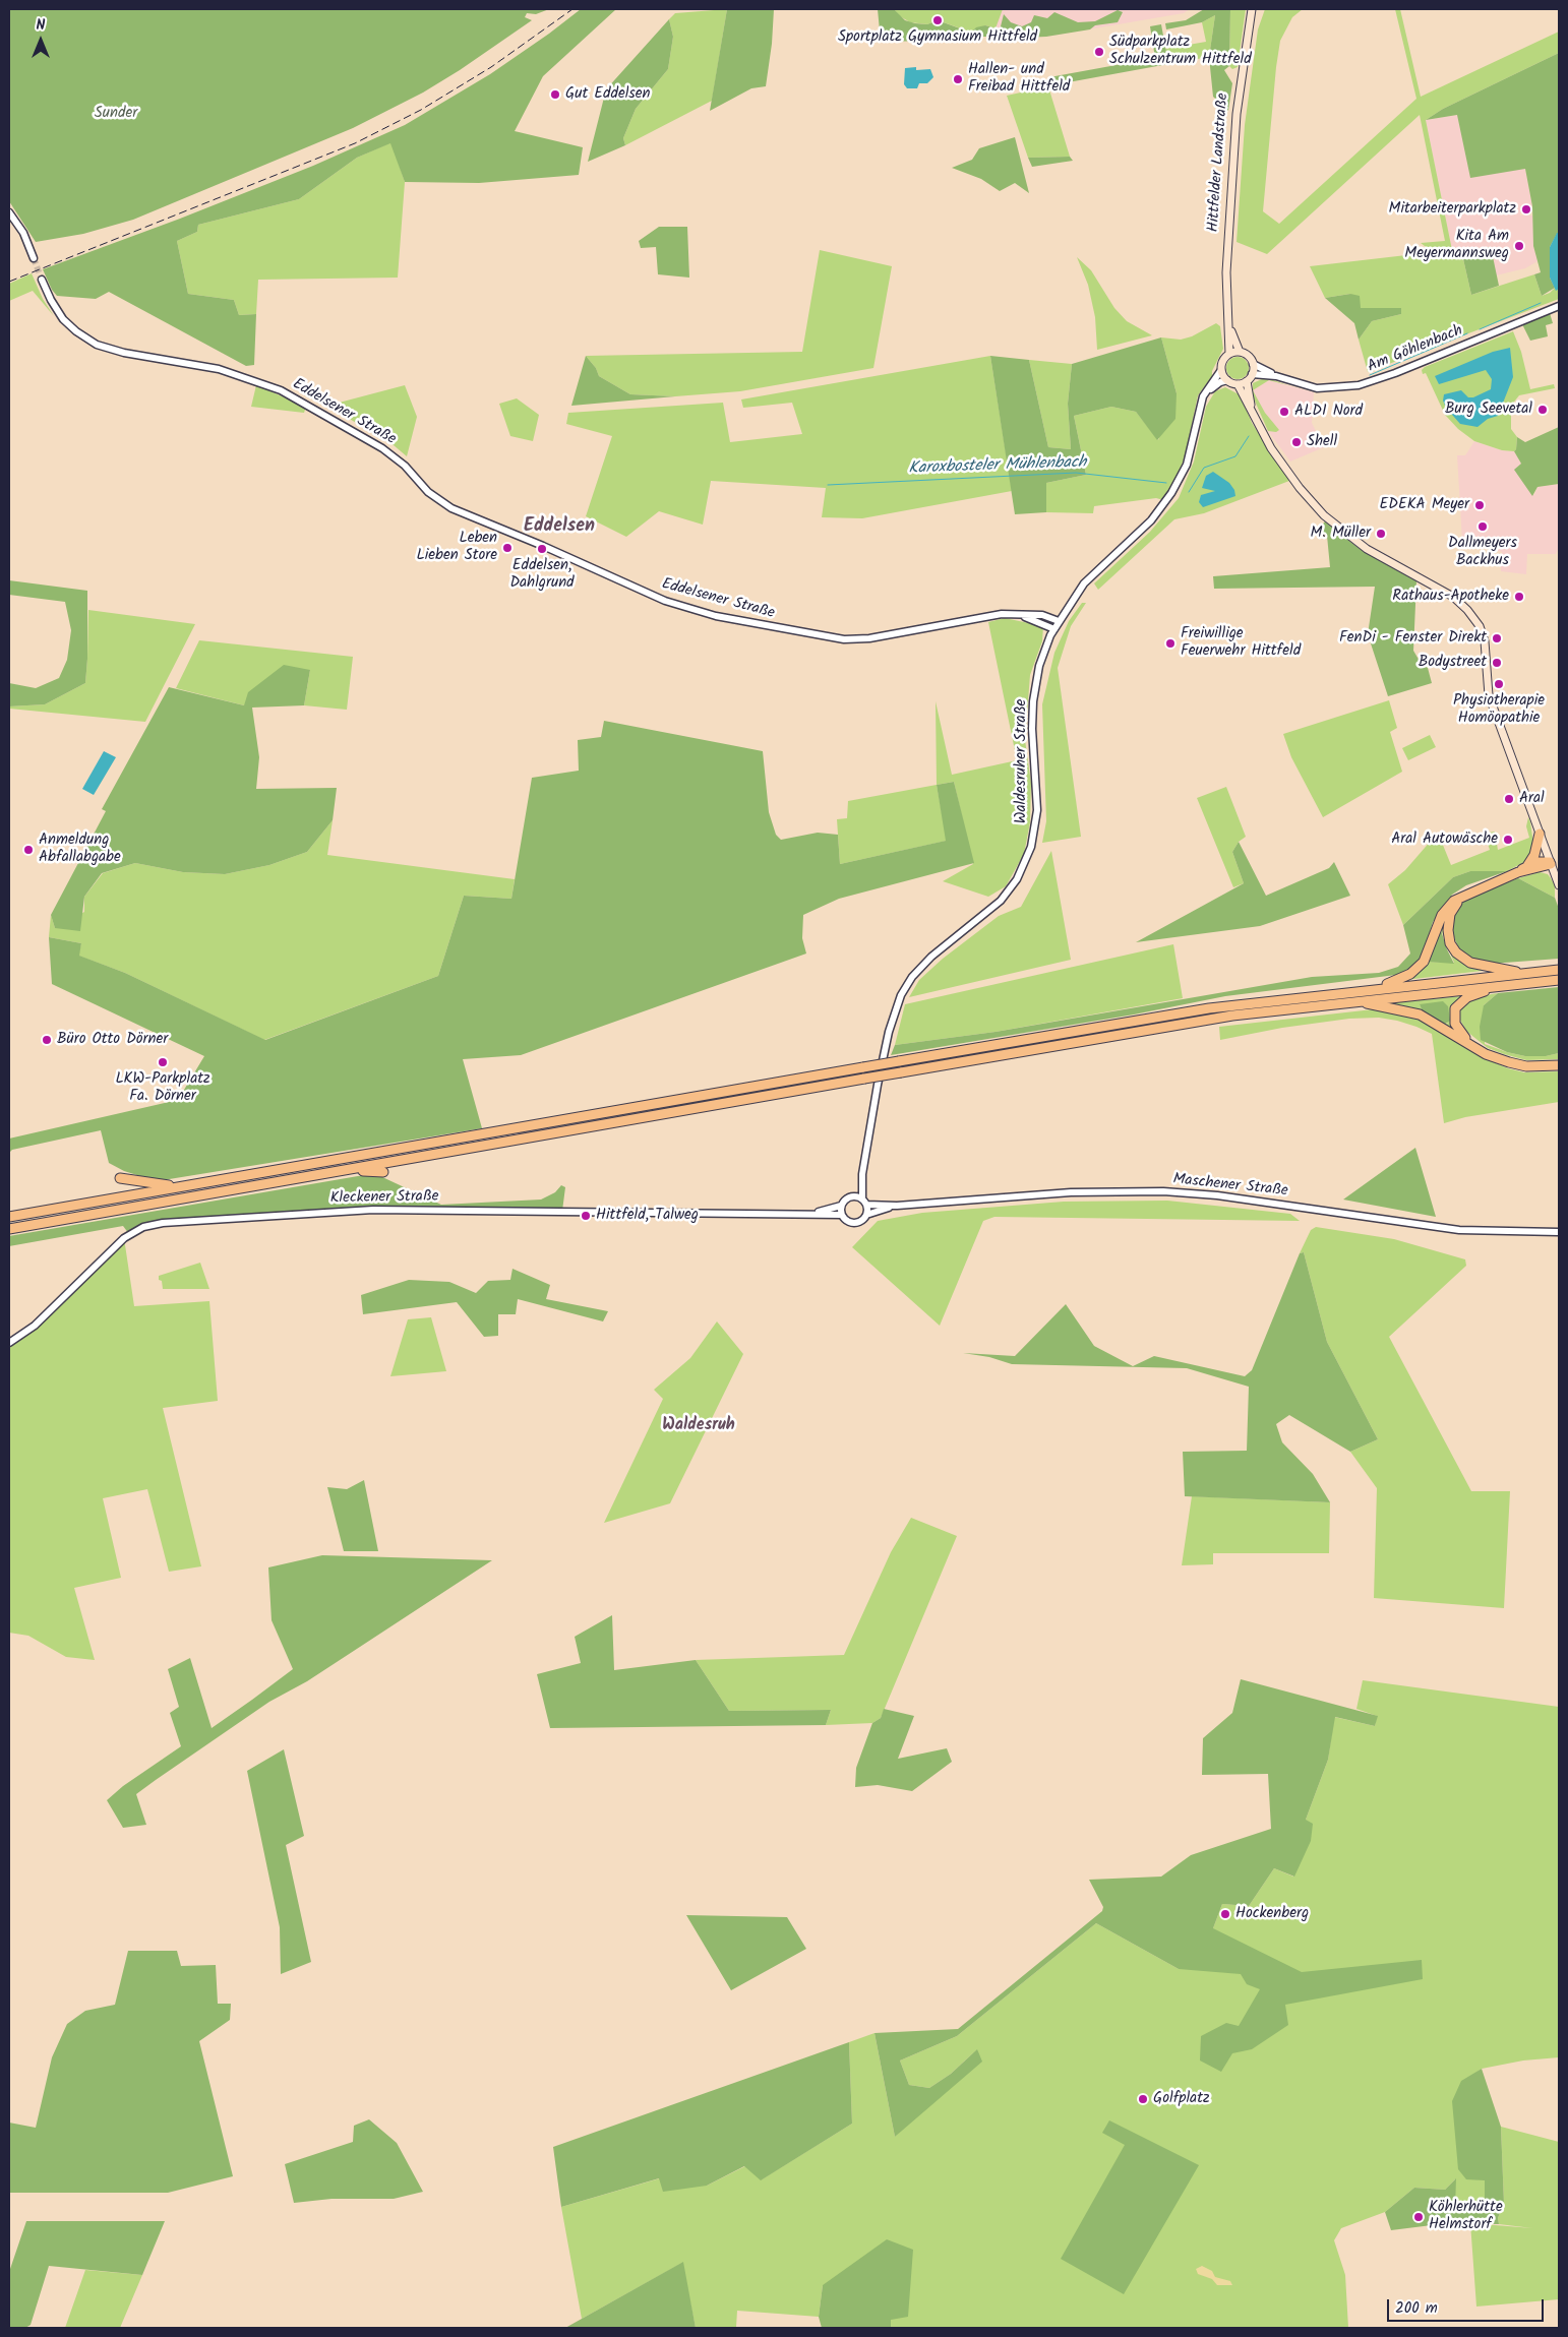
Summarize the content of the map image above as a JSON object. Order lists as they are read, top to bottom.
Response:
{
  "streets": {
    "main road": ["Hittfelder Landstraße"],
    "street": [
      "Am Göhlenbach",
      "Eddelsener Straße",
      "Waldesruher Straße",
      "Maschener Straße",
      "Kleckener Straße"
    ]
  },
  "crossings": [
    ["Hittfelder Landstraße", "Am Göhlenbach"],
    ["Hittfelder Landstraße", "Waldesruher Straße"],
    ["Am Göhlenbach", "Waldesruher Straße"],
    ["Eddelsener Straße", "Waldesruher Straße"],
    ["Waldesruher Straße", "Maschener Straße"],
    ["Waldesruher Straße", "Kleckener Straße"],
    ["Maschener Straße", "Kleckener Straße"]
  ],
  "districts": ["Eddelsen", "Waldesruh"],
  "water": ["Karoxbosteler Mühlenbach"],
  "parks": ["Sunder"],
  "places": [
    "Sportplatz Gymnasium Hittfeld",
    "Südparkplatz Schulzentrum Hittfeld",
    "Hallen- und Freibad Hittfeld",
    "Gut Eddelsen",
    "Mitarbeiterparkplatz",
    "Kita Am Meyermannsweg",
    "Burg Seevetal",
    "ALDI Nord",
    "Shell",
    "EDEKA Meyer",
    "Dallmeyers Backhus",
    "M. Müller",
    "Leben Lieben Store",
    "Eddelsen, Dahlgrund",
    "Rathaus-Apotheke",
    "FenDi - Fenster Direkt",
    "Freiwillige Feuerwehr Hittfeld",
    "Bodystreet",
    "Physiotherapie Homöopathie",
    "Aral",
    "Aral Autowäsche",
    "Anmeldung Abfallabgabe",
    "Büro Otto Dörner",
    "LKW-Parkplatz Fa. Dörner",
    "Hittfeld, Talweg",
    "Hockenberg",
    "Golfplatz",
    "Köhlerhütte Helmstorf"
  ],
  "scale_bar": "200 m",
  "north": "top"
}
